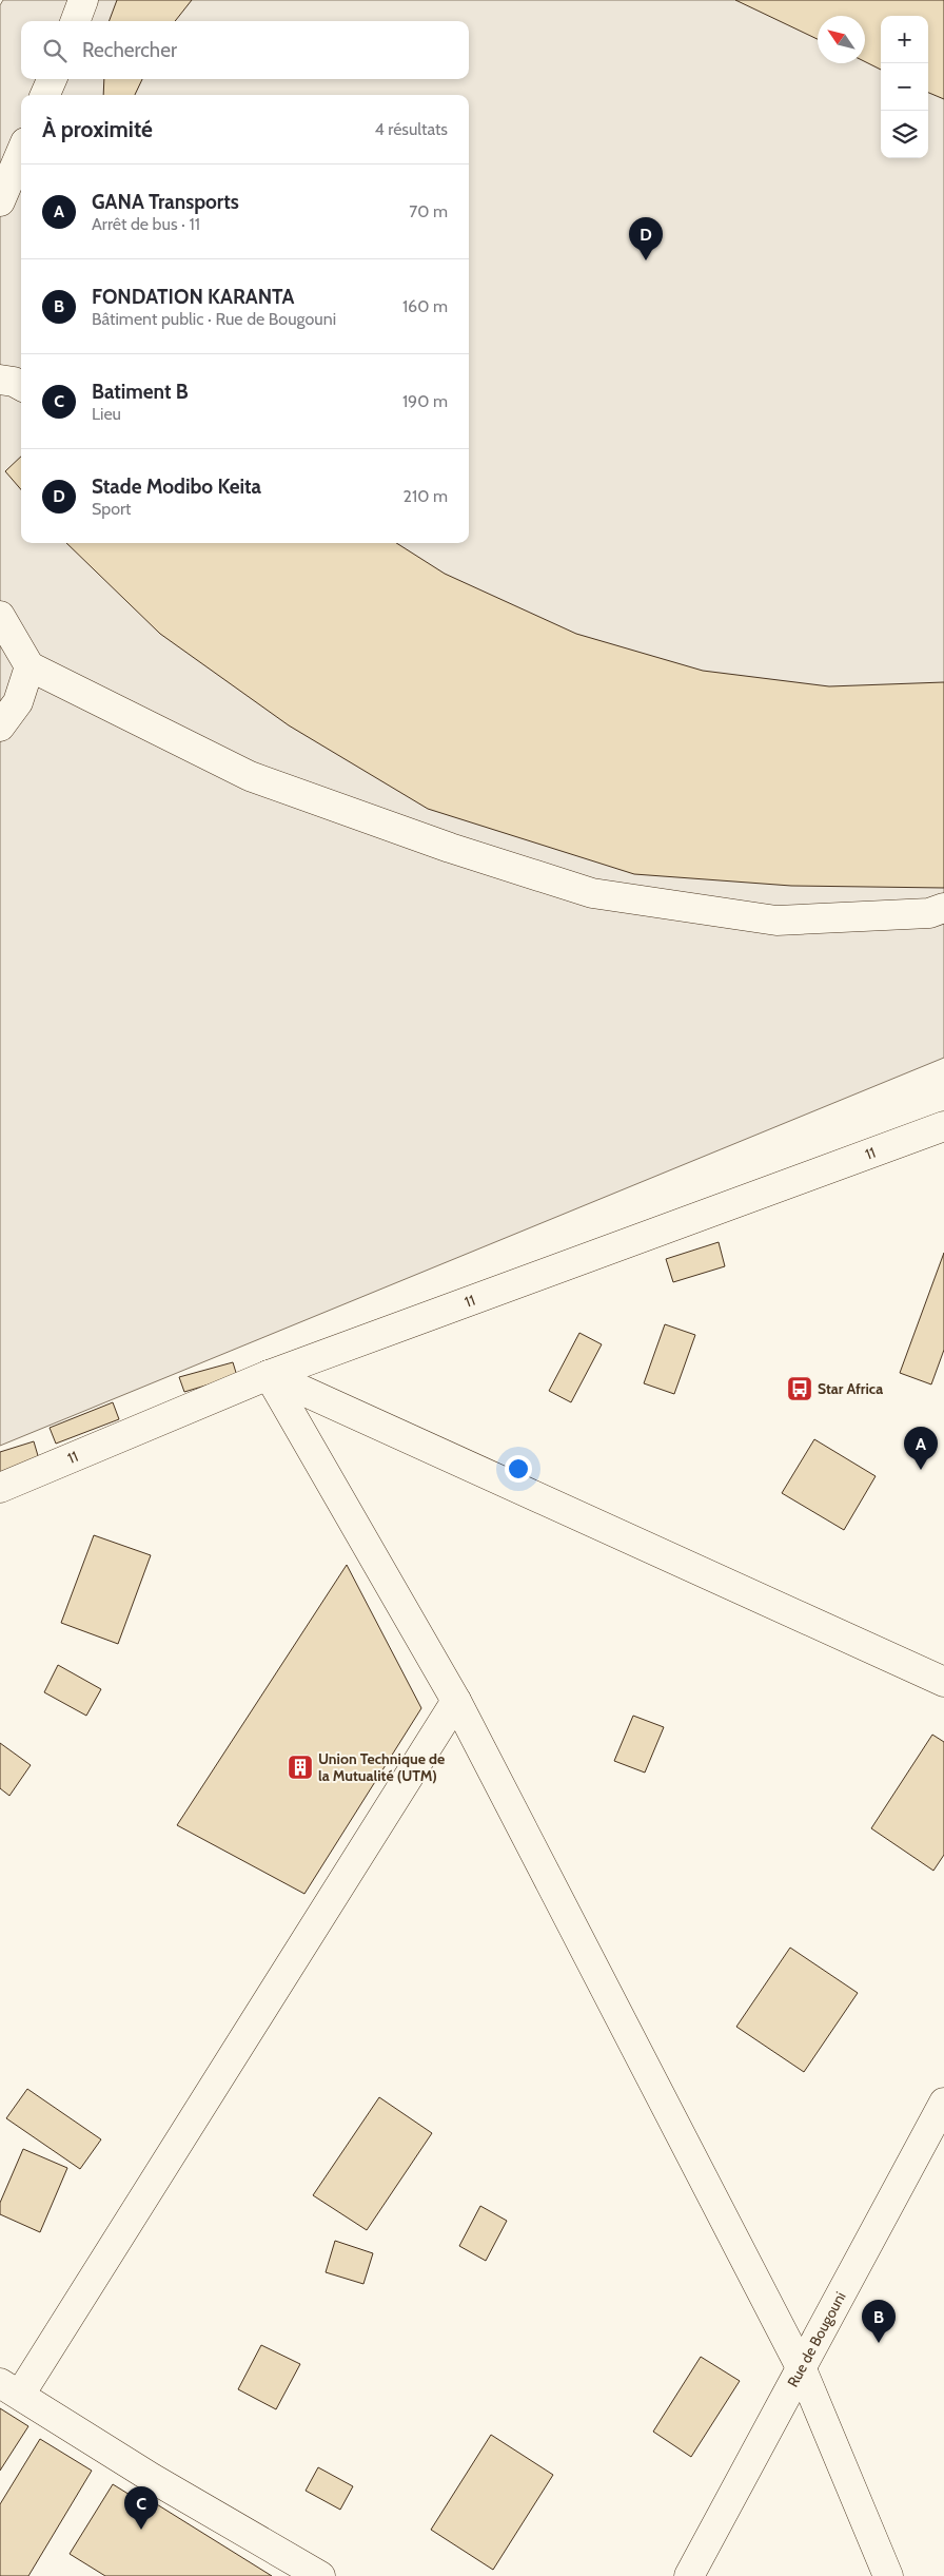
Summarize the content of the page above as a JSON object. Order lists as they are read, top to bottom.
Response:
{
  "streets": {
    "street": ["11", "Rue de Bougouni"]
  },
  "places": {
    "bus stop": ["Star Africa"],
    "building": ["Union Technique de la Mutualité (UTM)"]
  },
  "north": "top left",
  "page": {
    "map_buttons": ["+", "−"],
    "search": "Rechercher",
    "heading": ["À proximité", "4 résultats"],
    "list": [
      {
        "mark": "A",
        "name": "GANA Transports",
        "note": "Arrêt de bus · 11",
        "value": "70 m"
      },
      {
        "mark": "B",
        "name": "FONDATION KARANTA",
        "note": "Bâtiment public · Rue de Bougouni",
        "value": "160 m"
      },
      {
        "mark": "C",
        "name": "Batiment B",
        "note": "Lieu",
        "value": "190 m"
      },
      {
        "mark": "D",
        "name": "Stade Modibo Keita",
        "note": "Sport",
        "value": "210 m"
      }
    ],
    "pins": [
      "D",
      "A",
      "B",
      "C"
    ]
  }
}
